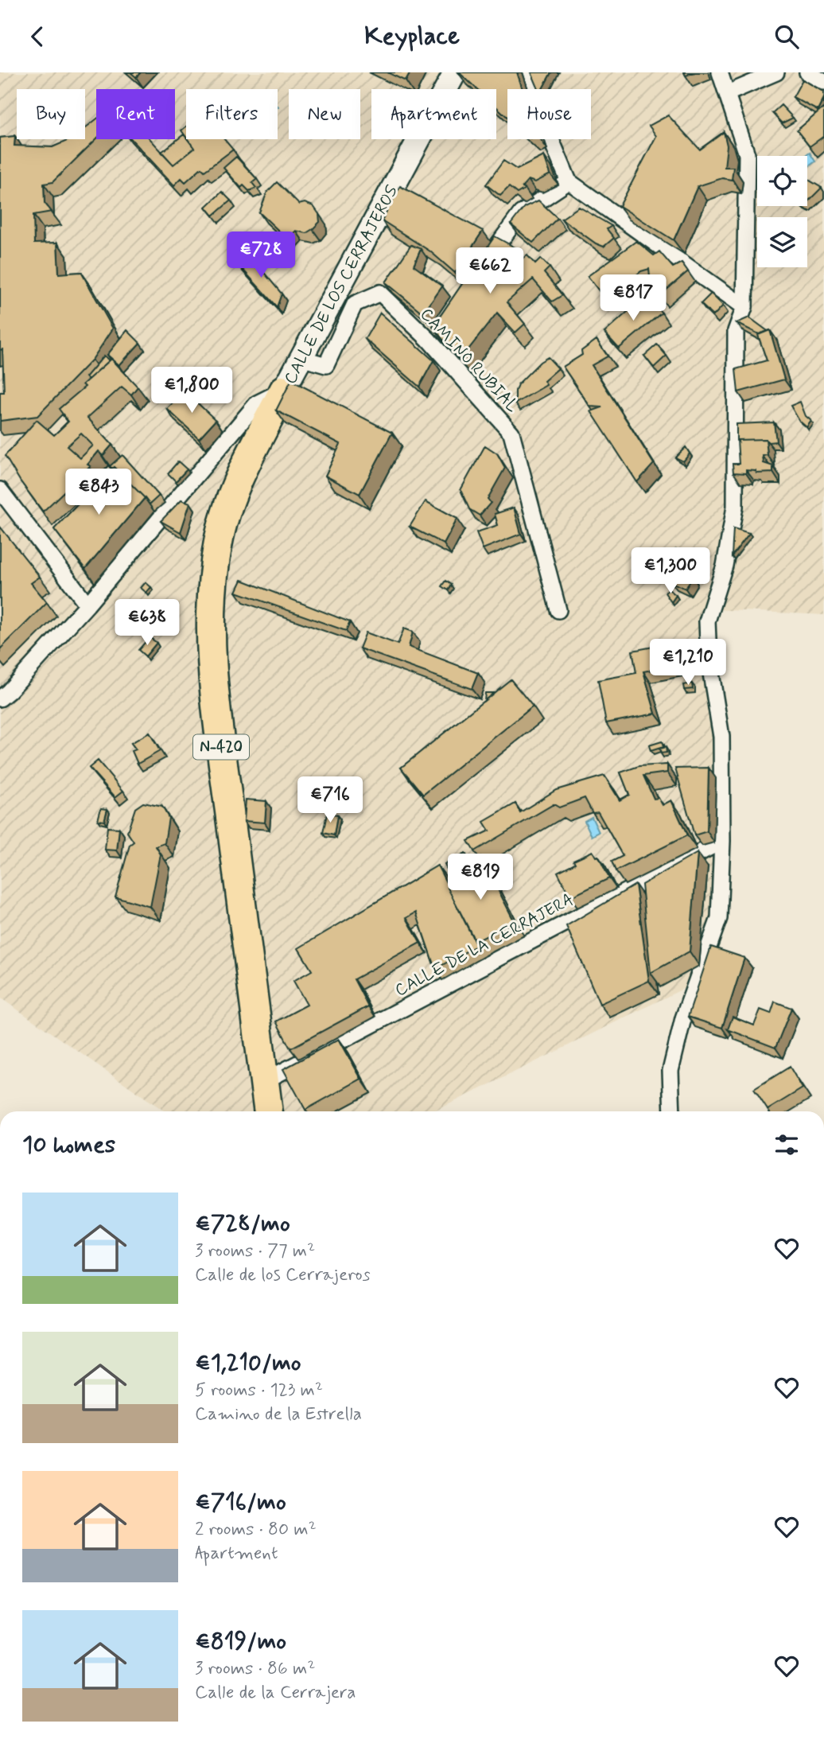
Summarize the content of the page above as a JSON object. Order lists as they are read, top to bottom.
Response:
{
  "streets": {
    "highway": ["N-420"],
    "main road": ["CALLE DE LOS CERRAJEROS"],
    "street": ["CAMINO RUBIAL", "CALLE DE LA CERRAJERA"]
  },
  "crossings": [
    ["CALLE DE LOS CERRAJEROS", "CAMINO RUBIAL"],
    ["CALLE DE LOS CERRAJEROS", "N-420"],
    ["N-420", "CALLE DE LA CERRAJERA"]
  ],
  "page": {
    "header": "Keyplace",
    "chip": [
      "Buy",
      "Rent",
      "Filters",
      "New",
      "Apartment",
      "House"
    ],
    "price": [
      "€728",
      "€662",
      "€817",
      "€1,800",
      "€843",
      "€1,300",
      "€638",
      "€1,210",
      "€716",
      "€819"
    ],
    "heading": "10 homes",
    "list": [
      {
        "name": "€728/mo",
        "note": "3 rooms · 77 m² · Calle de los Cerrajeros"
      },
      {
        "name": "€1,210/mo",
        "note": "5 rooms · 123 m² · Camino de la Estrella"
      },
      {
        "name": "€716/mo",
        "note": "2 rooms · 80 m² · Apartment"
      },
      {
        "name": "€819/mo",
        "note": "3 rooms · 86 m² · Calle de la Cerrajera"
      }
    ]
  }
}
